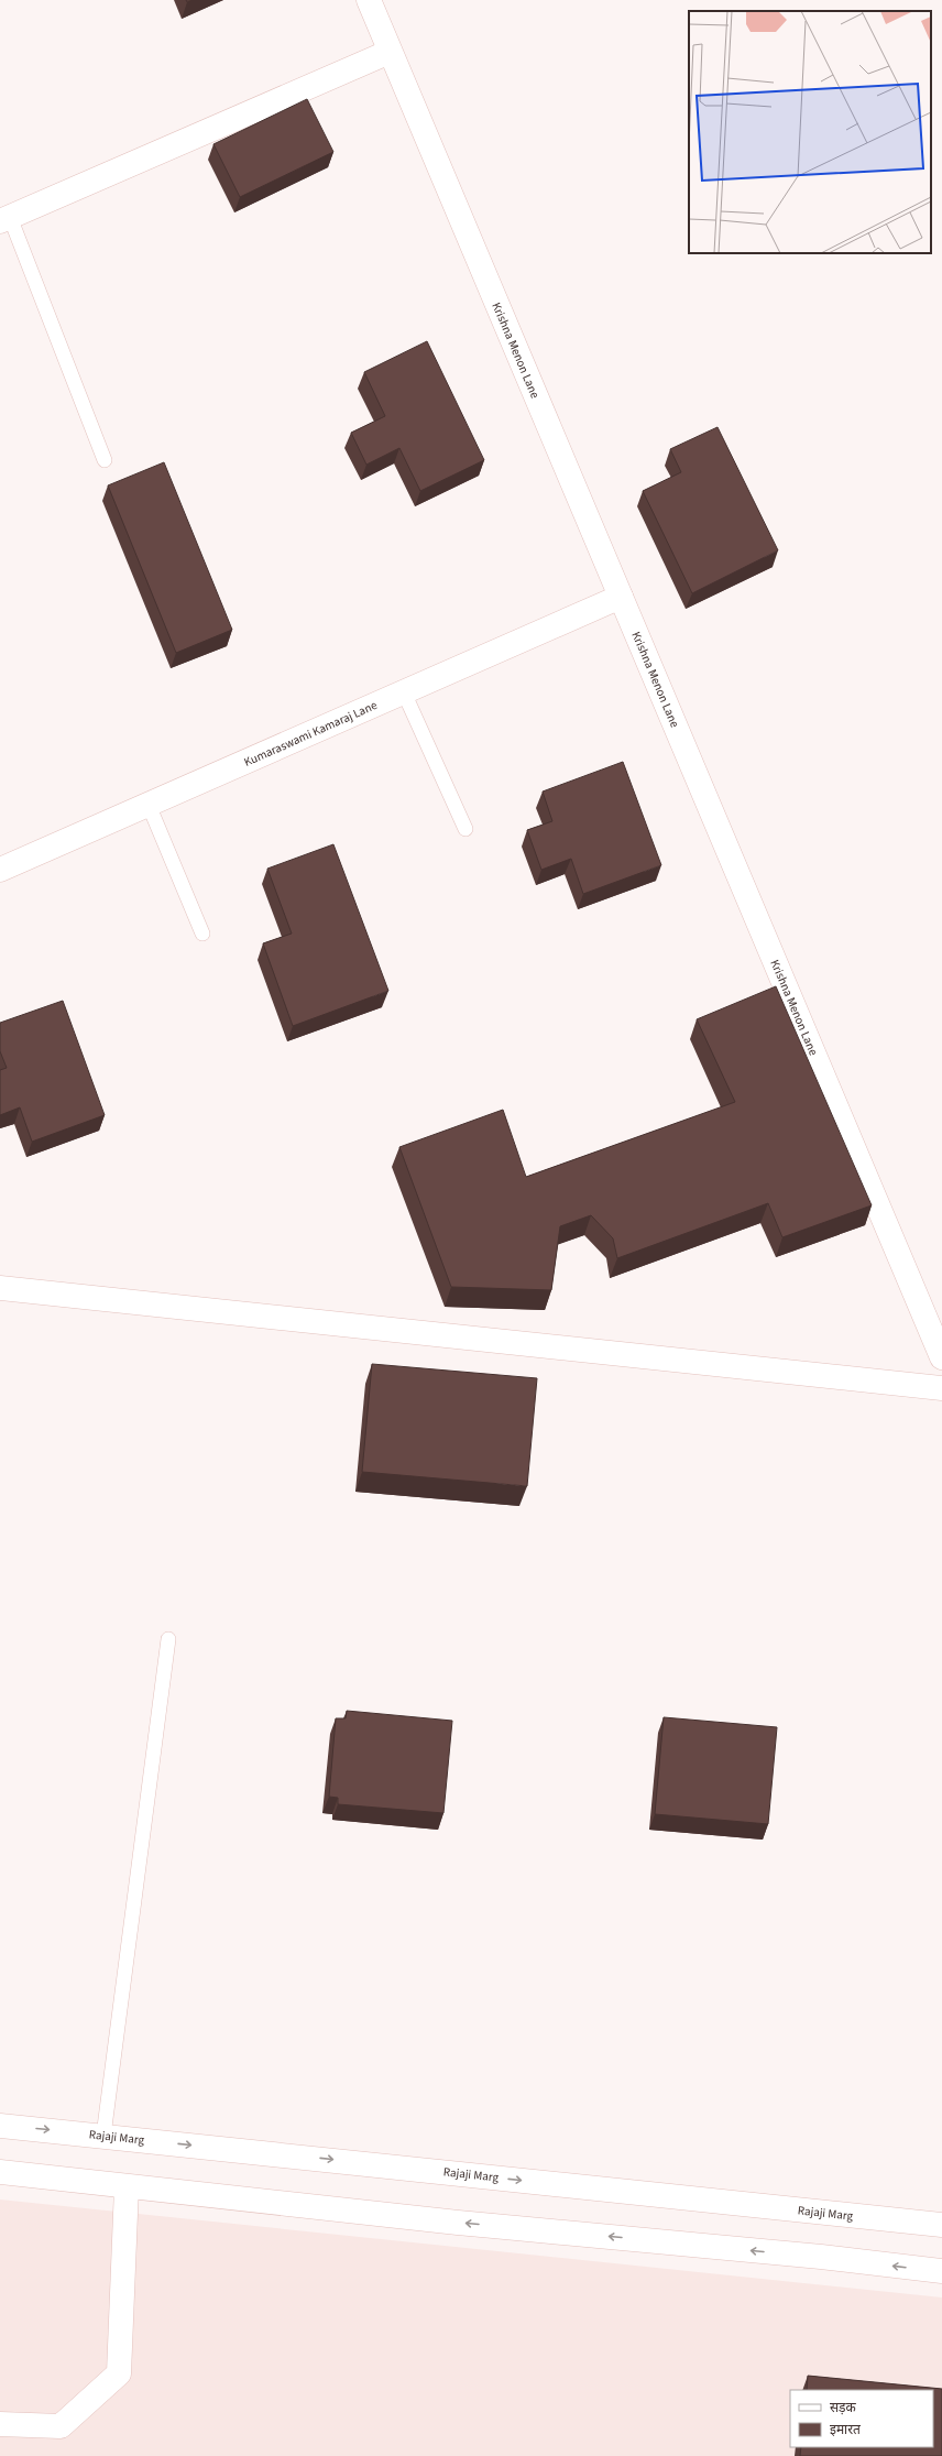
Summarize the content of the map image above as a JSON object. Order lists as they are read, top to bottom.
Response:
{
  "streets": {
    "street": ["Krishna Menon Lane", "Kumaraswami Kamaraj Lane", "Rajaji Marg"]
  },
  "crossings": [
    ["Krishna Menon Lane", "Kumaraswami Kamaraj Lane"]
  ],
  "legend": ["सड़क", "इमारत"]
}
